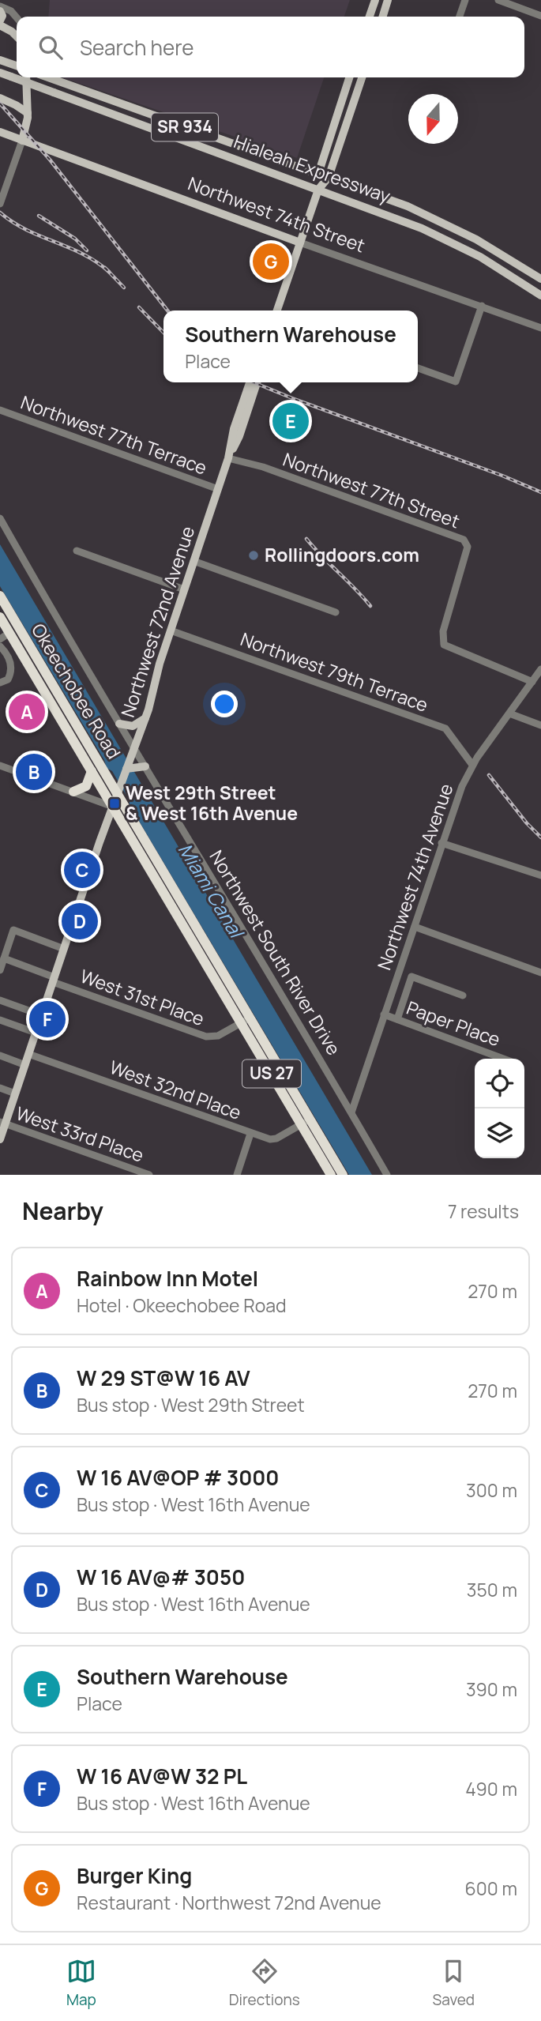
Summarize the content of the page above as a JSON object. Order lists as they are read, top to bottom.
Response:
{
  "streets": {
    "highway": ["Okeechobee Road", "US 27"],
    "main road": [
      "SR 934",
      "Hialeah Expressway",
      "Northwest 74th Street",
      "Northwest 72nd Avenue"
    ],
    "street": [
      "Northwest 77th Terrace",
      "Northwest 77th Street",
      "Northwest 79th Terrace",
      "Northwest 74th Avenue",
      "Northwest South River Drive",
      "West 31st Place",
      "Paper Place",
      "West 32nd Place",
      "West 33rd Place"
    ]
  },
  "crossings": [
    ["Northwest 77th Terrace", "Northwest 72nd Avenue"],
    ["Northwest 77th Street", "Northwest 72nd Avenue"],
    ["Northwest 77th Street", "Northwest 74th Avenue"],
    ["Northwest 72nd Avenue", "Northwest 79th Terrace"],
    ["Northwest 72nd Avenue", "Okeechobee Road"],
    ["Northwest 72nd Avenue", "Northwest South River Drive"],
    ["Northwest 72nd Avenue", "West 31st Place"],
    ["Northwest 72nd Avenue", "West 32nd Place"],
    ["Northwest 72nd Avenue", "West 33rd Place"],
    ["Northwest 79th Terrace", "Northwest 74th Avenue"],
    ["Okeechobee Road", "West 31st Place"],
    ["Okeechobee Road", "West 32nd Place"],
    ["Northwest 74th Avenue", "Northwest South River Drive"],
    ["Northwest 74th Avenue", "Paper Place"]
  ],
  "water": ["Miami Canal"],
  "places": {
    "other": ["Rollingdoors.com"],
    "transit": ["West 29th Street & West 16th Avenue"]
  },
  "north": "bottom",
  "page": {
    "search": "Search here",
    "pins": [
      "G",
      "E",
      "A",
      "B",
      "C",
      "D",
      "F"
    ],
    "popup": ["Southern Warehouse", "Place"],
    "heading": ["Nearby", "7 results"],
    "list": [
      {
        "mark": "A",
        "name": "Rainbow Inn Motel",
        "note": "Hotel · Okeechobee Road",
        "value": "270 m"
      },
      {
        "mark": "B",
        "name": "W 29 ST@W 16 AV",
        "note": "Bus stop · West 29th Street",
        "value": "270 m"
      },
      {
        "mark": "C",
        "name": "W 16 AV@OP # 3000",
        "note": "Bus stop · West 16th Avenue",
        "value": "300 m"
      },
      {
        "mark": "D",
        "name": "W 16 AV@# 3050",
        "note": "Bus stop · West 16th Avenue",
        "value": "350 m"
      },
      {
        "mark": "E",
        "name": "Southern Warehouse",
        "note": "Place",
        "value": "390 m"
      },
      {
        "mark": "F",
        "name": "W 16 AV@W 32 PL",
        "note": "Bus stop · West 16th Avenue",
        "value": "490 m"
      },
      {
        "mark": "G",
        "name": "Burger King",
        "note": "Restaurant · Northwest 72nd Avenue",
        "value": "600 m"
      }
    ],
    "nav": ["Map", "Directions", "Saved"]
  }
}
